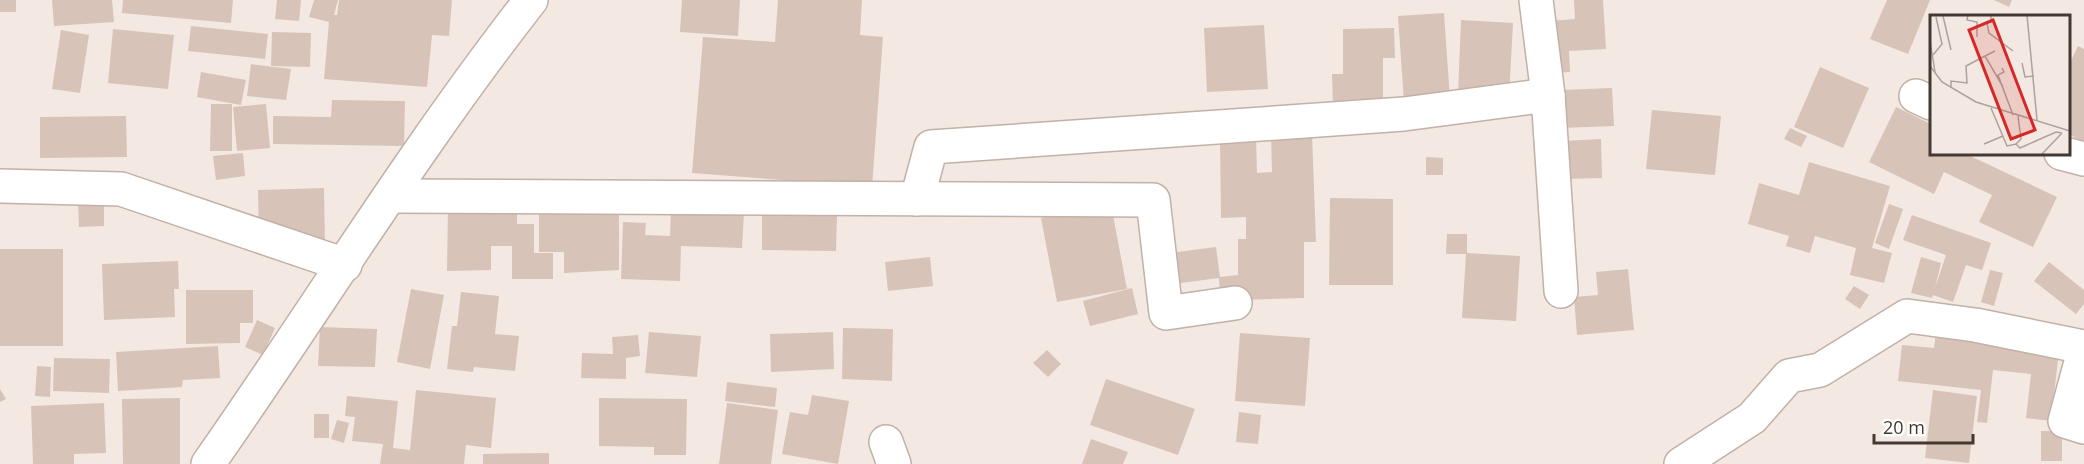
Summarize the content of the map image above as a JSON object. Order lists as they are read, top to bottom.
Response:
{
  "scale_bar": "20 m"
}
